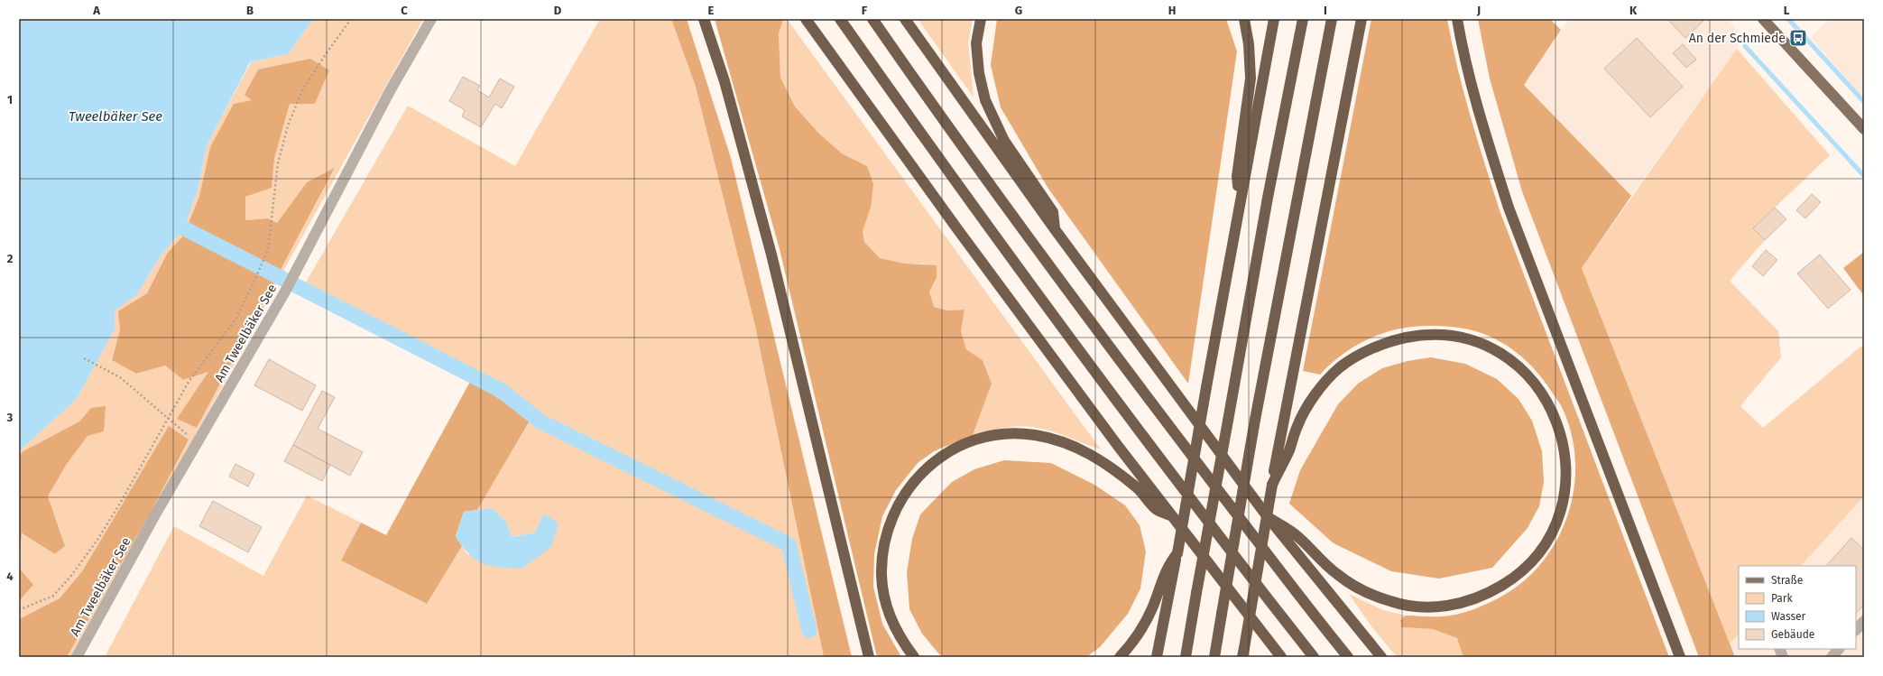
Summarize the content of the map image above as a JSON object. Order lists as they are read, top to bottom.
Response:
{
  "streets": {
    "street": ["Am Tweelbäker See"]
  },
  "water": ["Tweelbäker See"],
  "places": {
    "bus stop": ["An der Schmiede"]
  },
  "legend": [
    "Straße",
    "Park",
    "Wasser",
    "Gebäude"
  ],
  "grid": {
    "columns": [
      "A",
      "B",
      "C",
      "D",
      "E",
      "F",
      "G",
      "H",
      "I",
      "J",
      "K",
      "L"
    ],
    "rows": [
      "1",
      "2",
      "3",
      "4"
    ]
  }
}
